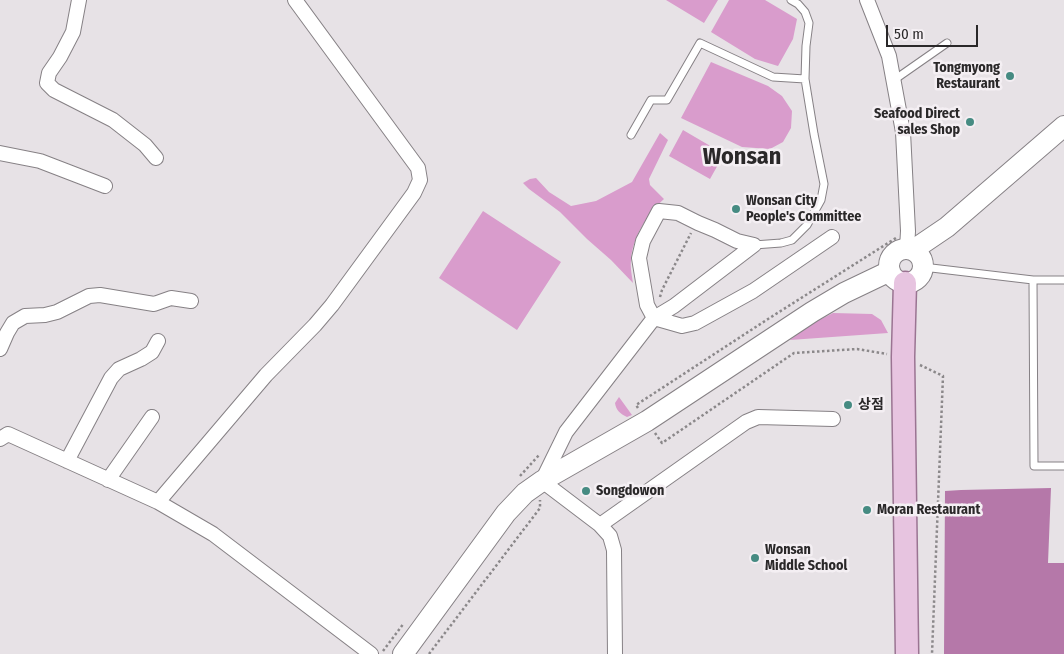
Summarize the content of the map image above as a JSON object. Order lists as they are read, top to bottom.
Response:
{
  "districts": ["Wonsan"],
  "places": [
    "Tongmyong Restaurant",
    "Seafood Direct sales Shop",
    "Wonsan City People's Committee",
    "상점",
    "Songdowon",
    "Moran Restaurant",
    "Wonsan Middle School"
  ],
  "scale_bar": "50 m"
}
